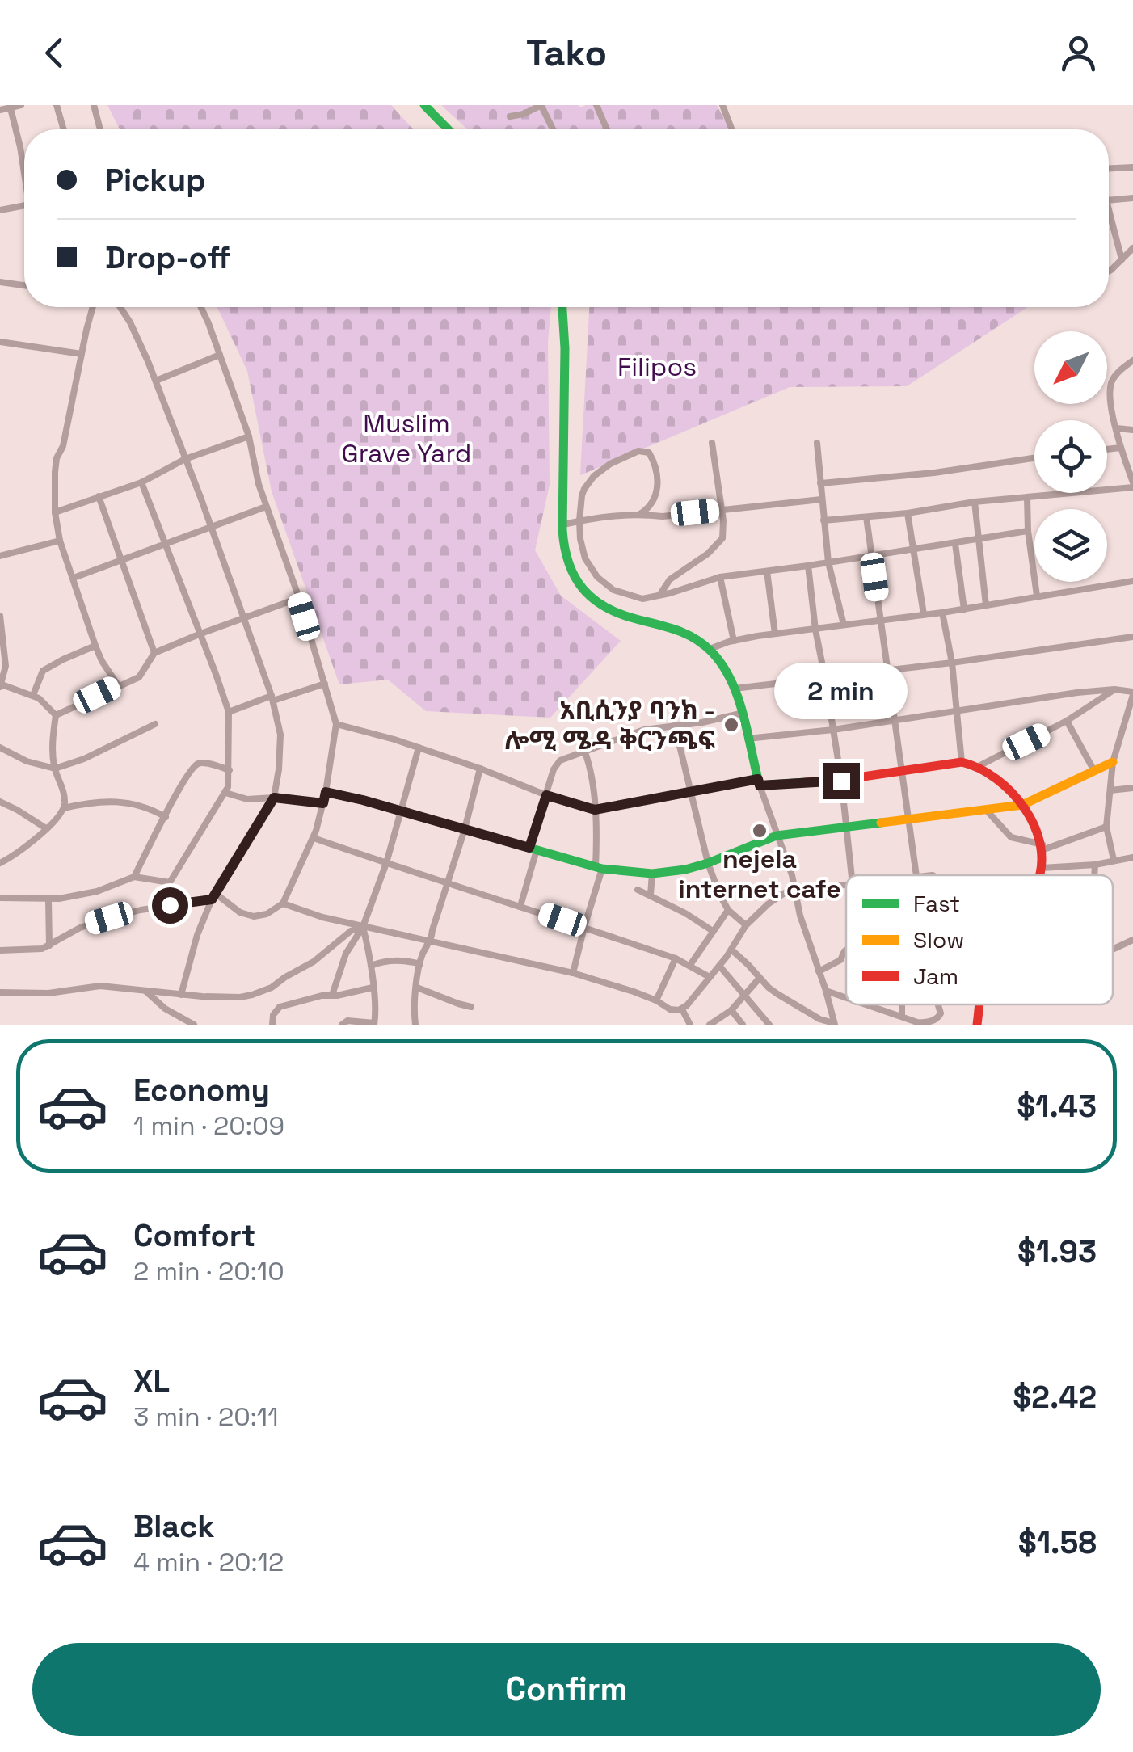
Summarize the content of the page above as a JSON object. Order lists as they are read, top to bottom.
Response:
{
  "parks": ["Filipos", "Muslim Grave Yard"],
  "places": ["አቢሲንያ ባንክ - ሎሚ ሜዳ ቅርንጫፍ", "nejela internet cafe"],
  "legend": ["Fast", "Slow", "Jam"],
  "north": "bottom left",
  "page": {
    "header": "Tako",
    "banner": ["Pickup", "Drop-off"],
    "bubble": "2 min",
    "list": [
      {
        "name": "Economy",
        "note": "1 min · 20:09",
        "value": "$1.43"
      },
      {
        "name": "Comfort",
        "note": "2 min · 20:10",
        "value": "$1.93"
      },
      {
        "name": "XL",
        "note": "3 min · 20:11",
        "value": "$2.42"
      },
      {
        "name": "Black",
        "note": "4 min · 20:12",
        "value": "$1.58"
      }
    ],
    "buttons": "Confirm"
  }
}
